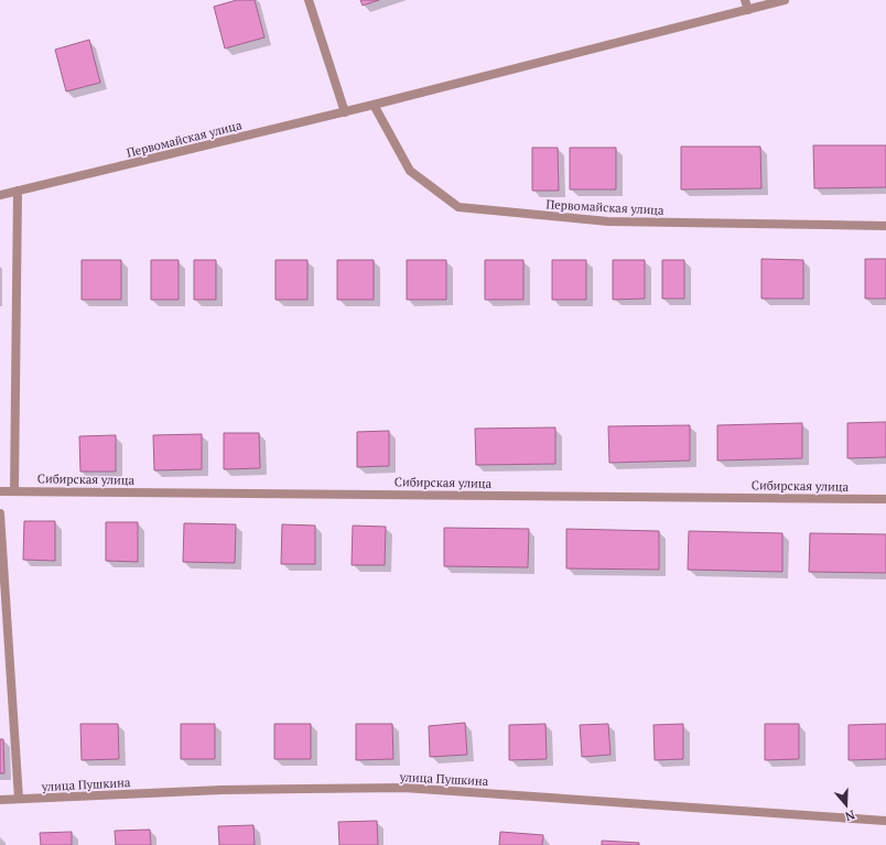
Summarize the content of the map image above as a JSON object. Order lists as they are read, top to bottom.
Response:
{
  "streets": {
    "street": ["Первомайская улица", "Сибирская улица", "улица Пушкина"]
  },
  "north": "bottom"
}
